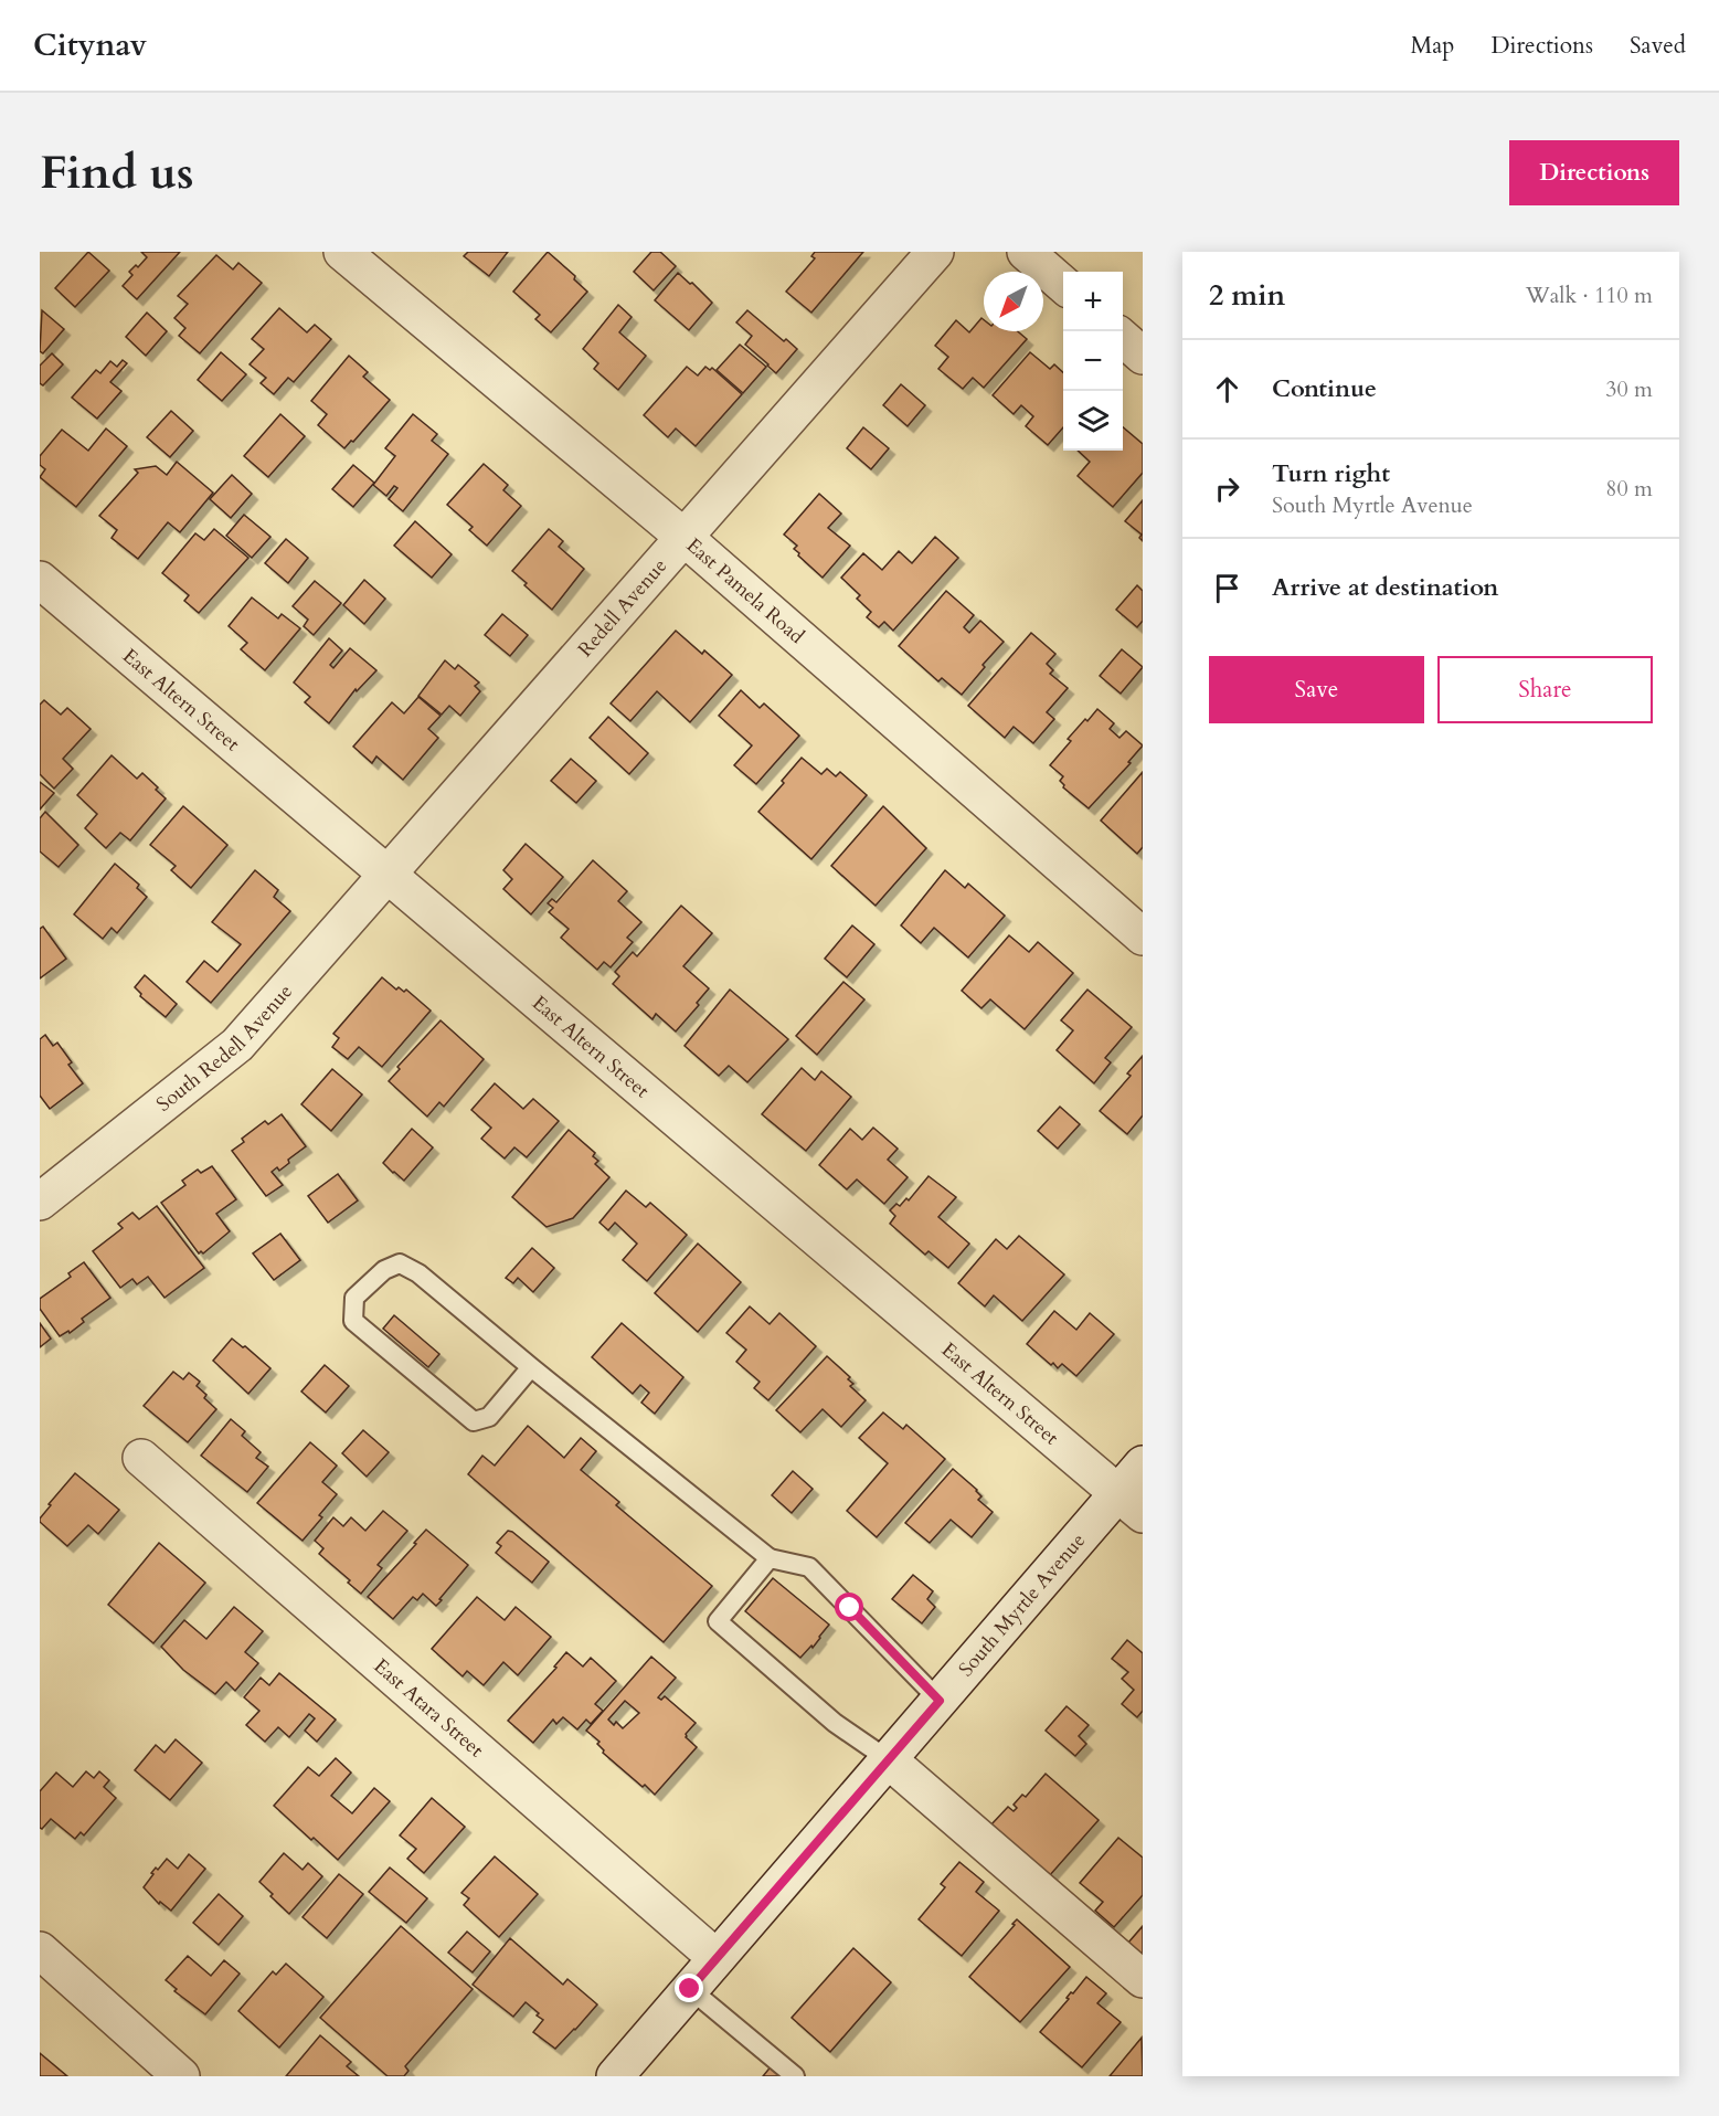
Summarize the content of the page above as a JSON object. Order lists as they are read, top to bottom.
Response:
{
  "streets": {
    "street": [
      "East Pamela Road",
      "Redell Avenue",
      "East Altern Street",
      "South Redell Avenue",
      "South Myrtle Avenue",
      "East Atara Street"
    ]
  },
  "crossings": [
    ["East Pamela Road", "Redell Avenue"],
    ["Redell Avenue", "East Altern Street"],
    ["Redell Avenue", "South Redell Avenue"],
    ["East Altern Street", "South Redell Avenue"],
    ["East Altern Street", "South Myrtle Avenue"],
    ["South Myrtle Avenue", "East Atara Street"]
  ],
  "north": "bottom left",
  "page": {
    "header": "Citynav",
    "nav": ["Map", "Directions", "Saved"],
    "buttons": [
      "Directions",
      ["Save", "Share"]
    ],
    "title": "Find us",
    "heading": ["2 min", "Walk · 110 m"],
    "map_buttons": ["+", "−"],
    "list": [
      ["Continue", "30 m"],
      ["Turn right", "South Myrtle Avenue", "80 m"],
      "Arrive at destination"
    ]
  }
}
